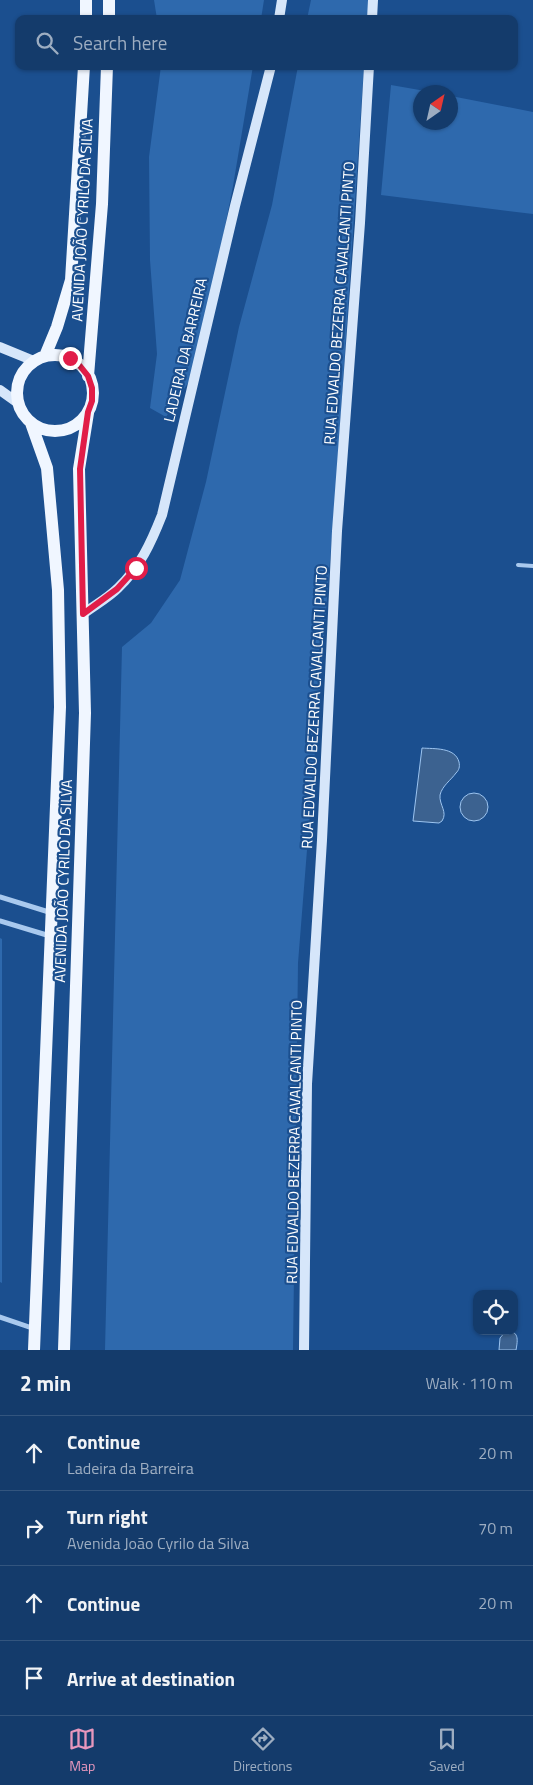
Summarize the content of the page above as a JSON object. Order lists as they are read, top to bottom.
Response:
{
  "streets": {
    "main road": ["AVENIDA JOÃO CYRILO DA SILVA", "RUA EDVALDO BEZERRA CAVALCANTI PINTO", "LADEIRA DA BARREIRA"]
  },
  "crossings": [
    ["AVENIDA JOÃO CYRILO DA SILVA", "LADEIRA DA BARREIRA"]
  ],
  "north": "top right",
  "page": {
    "search": "Search here",
    "heading": ["2 min", "Walk · 110 m"],
    "list": [
      ["Continue", "Ladeira da Barreira", "20 m"],
      ["Turn right", "Avenida João Cyrilo da Silva", "70 m"],
      ["Continue", "20 m"],
      "Arrive at destination"
    ],
    "nav": ["Map", "Directions", "Saved"]
  }
}
